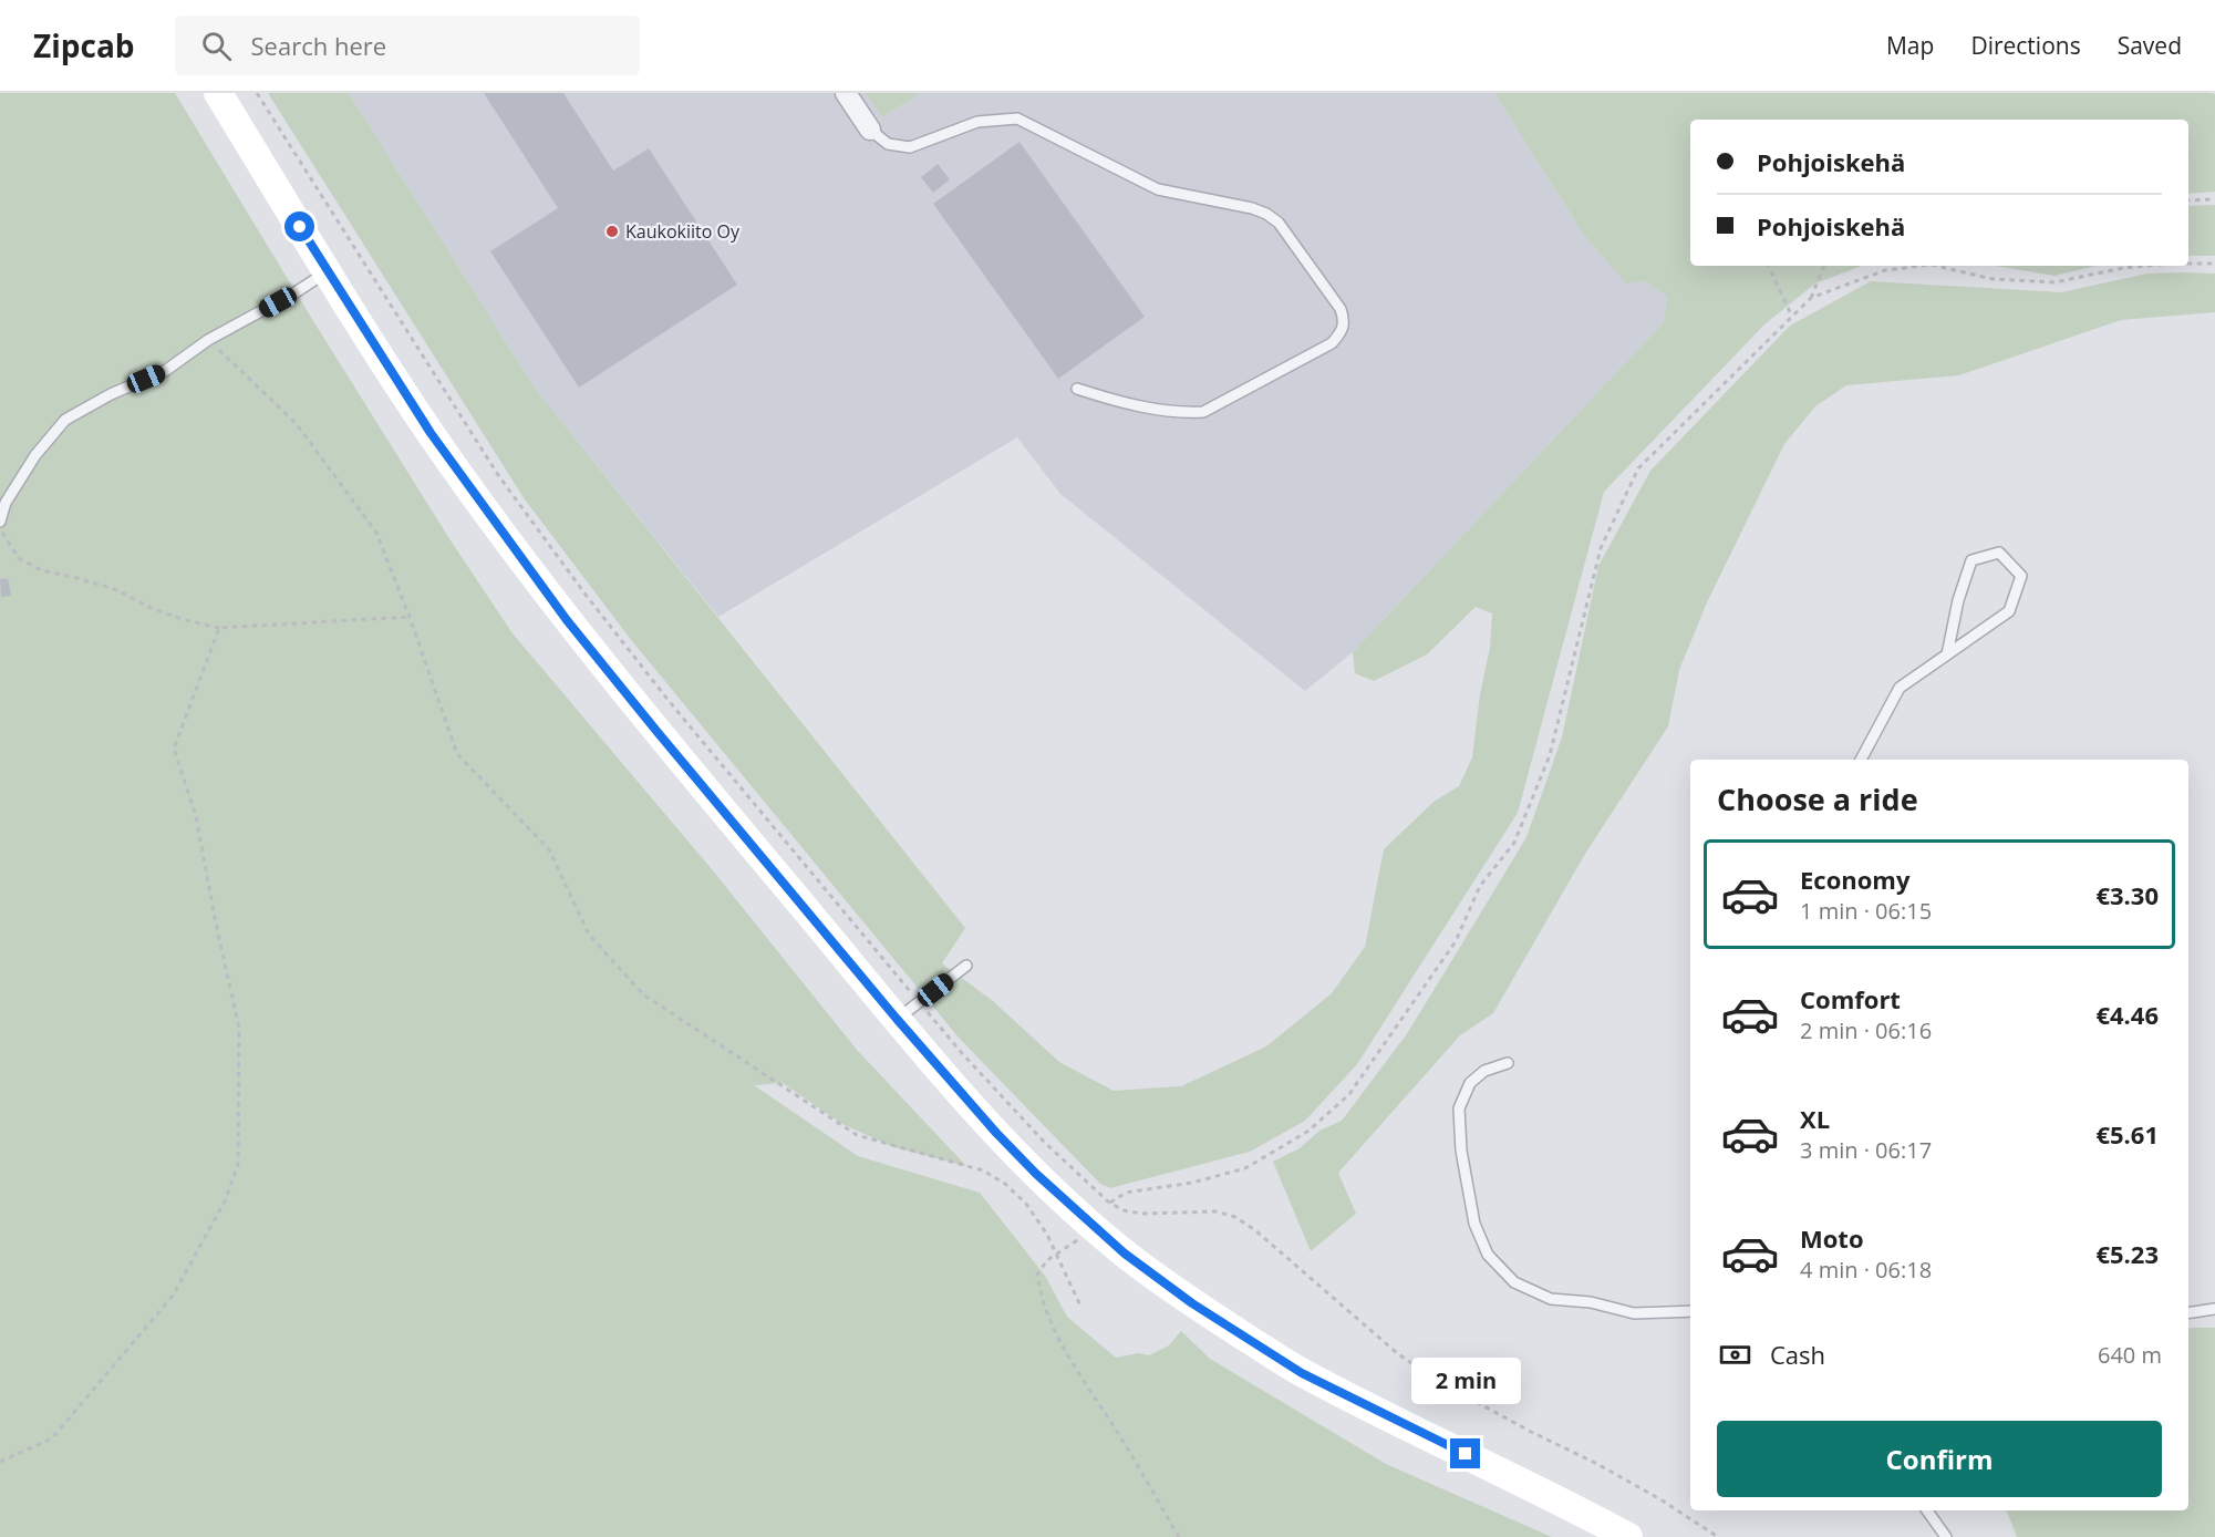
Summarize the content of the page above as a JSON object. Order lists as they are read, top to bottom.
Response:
{
  "places": ["Kaukokiito Oy"],
  "page": {
    "header": "Zipcab",
    "search": "Search here",
    "nav": ["Map", "Directions", "Saved"],
    "banner": ["Pohjoiskehä", "Pohjoiskehä"],
    "heading": "Choose a ride",
    "list": [
      {
        "name": "Economy",
        "note": "1 min · 06:15",
        "value": "€3.30"
      },
      {
        "name": "Comfort",
        "note": "2 min · 06:16",
        "value": "€4.46"
      },
      {
        "name": "XL",
        "note": "3 min · 06:17",
        "value": "€5.61"
      },
      {
        "name": "Moto",
        "note": "4 min · 06:18",
        "value": "€5.23"
      }
    ],
    "pay": ["Cash", "640 m"],
    "bubble": "2 min",
    "buttons": "Confirm"
  }
}
